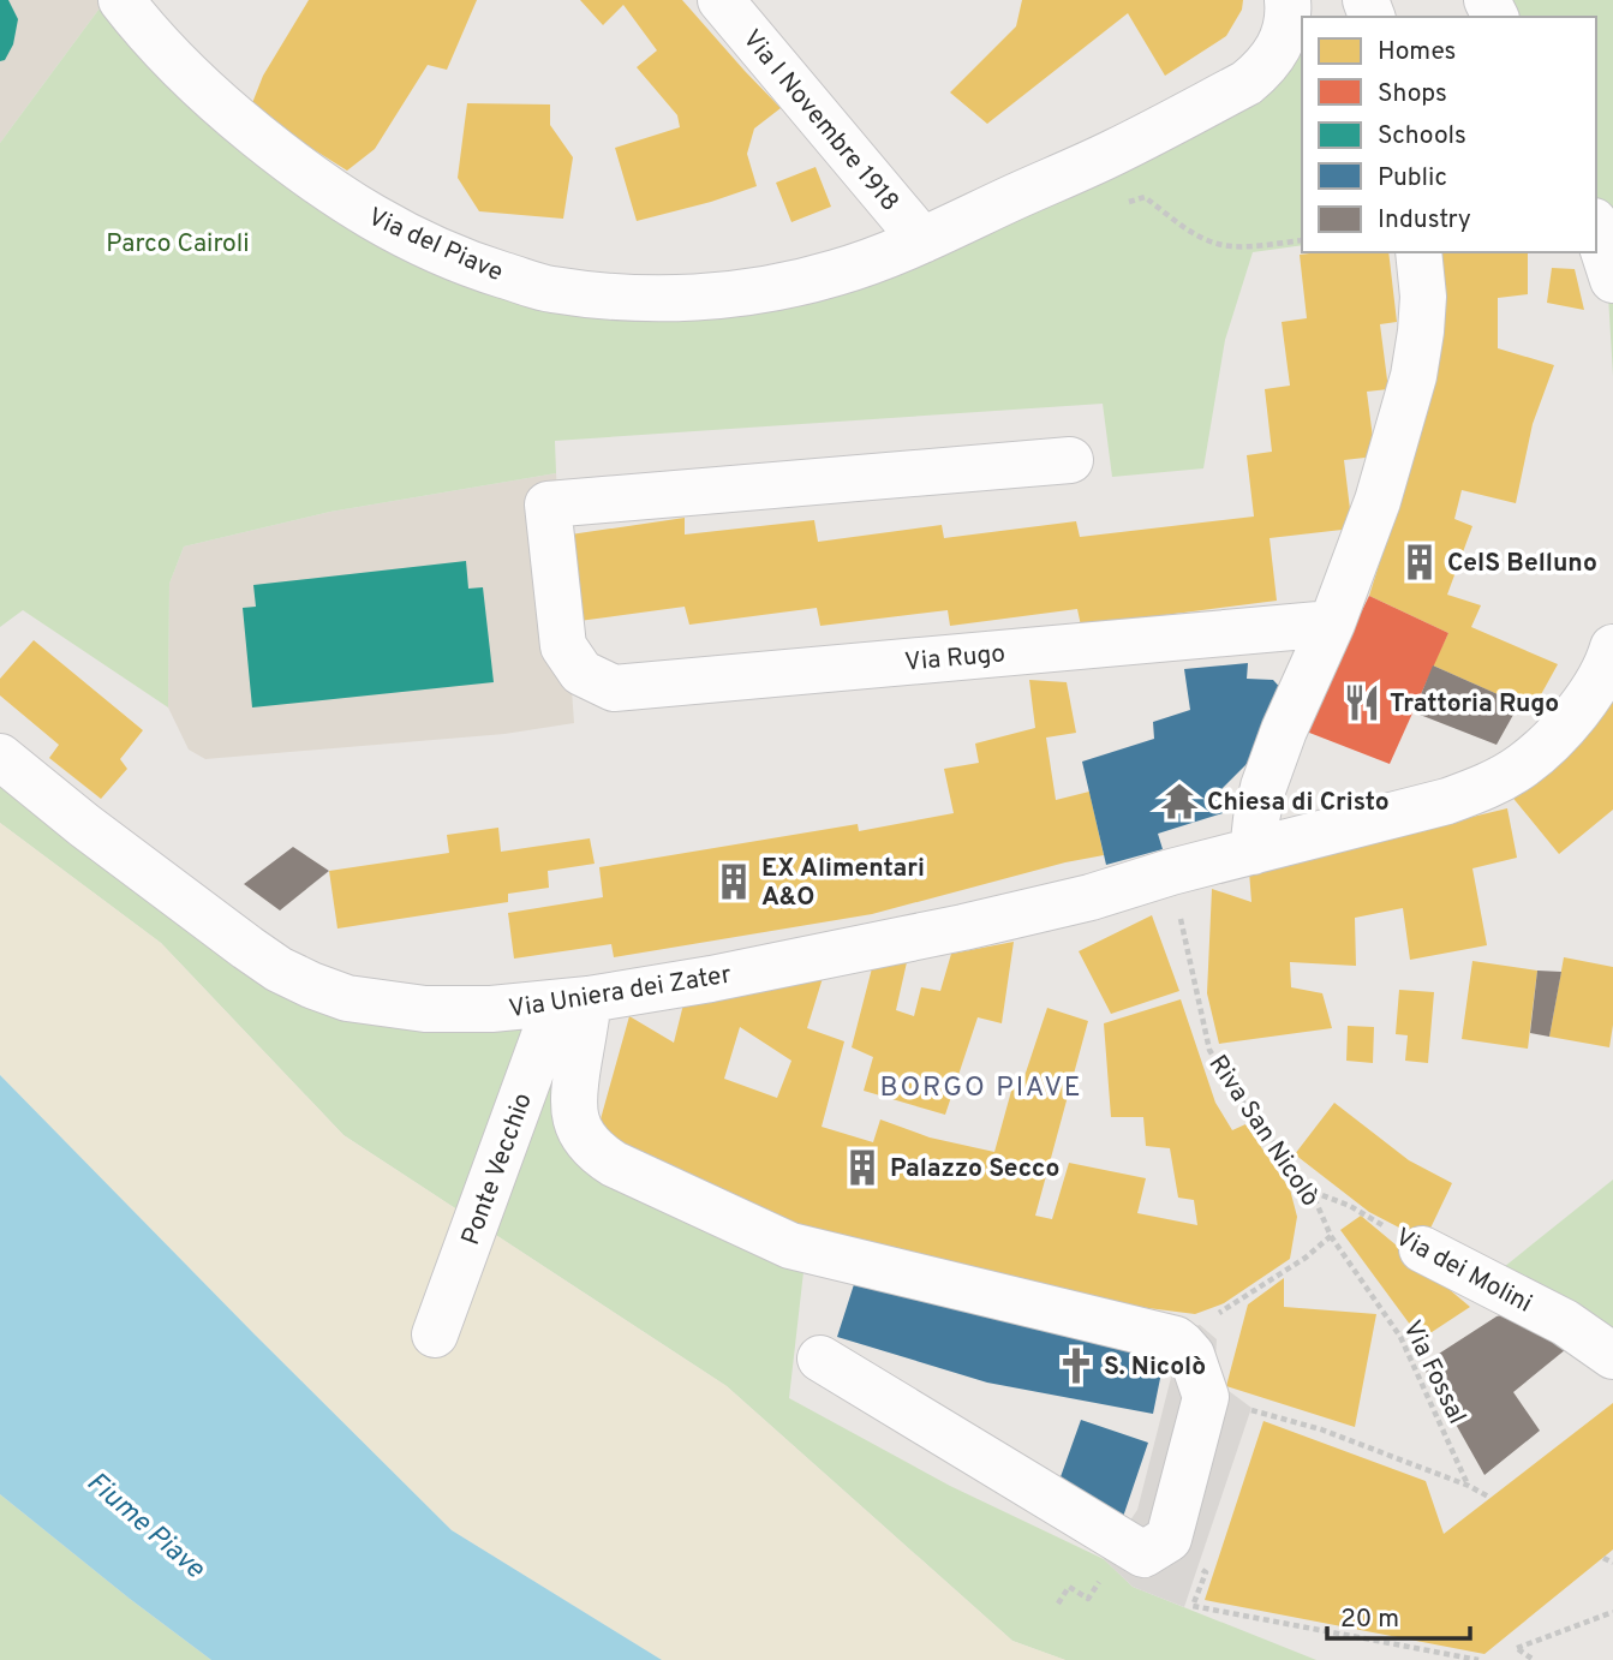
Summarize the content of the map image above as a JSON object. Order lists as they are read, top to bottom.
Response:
{
  "streets": {
    "street": [
      "Via I Novembre 1918",
      "Via del Piave",
      "Via Rugo",
      "Via Uniera dei Zater",
      "Ponte Vecchio",
      "Via dei Molini"
    ],
    "path": ["Riva San Nicolò", "Via Fossal"]
  },
  "crossings": [
    ["Via I Novembre 1918", "Via del Piave"],
    ["Via Uniera dei Zater", "Riva San Nicolò"],
    ["Via Uniera dei Zater", "Ponte Vecchio"],
    ["Riva San Nicolò", "Via dei Molini"],
    ["Riva San Nicolò", "Via Fossal"]
  ],
  "districts": ["BORGO PIAVE"],
  "water": ["Fiume Piave"],
  "parks": ["Parco Cairoli"],
  "places": {
    "building": ["CeIS Belluno", "EX Alimentari A&O", "Palazzo Secco"],
    "restaurant": ["Trattoria Rugo"],
    "temple": ["Chiesa di Cristo"],
    "church": ["S. Nicolò"]
  },
  "legend": [
    "Homes",
    "Shops",
    "Schools",
    "Public",
    "Industry"
  ],
  "scale_bar": "20 m"
}
